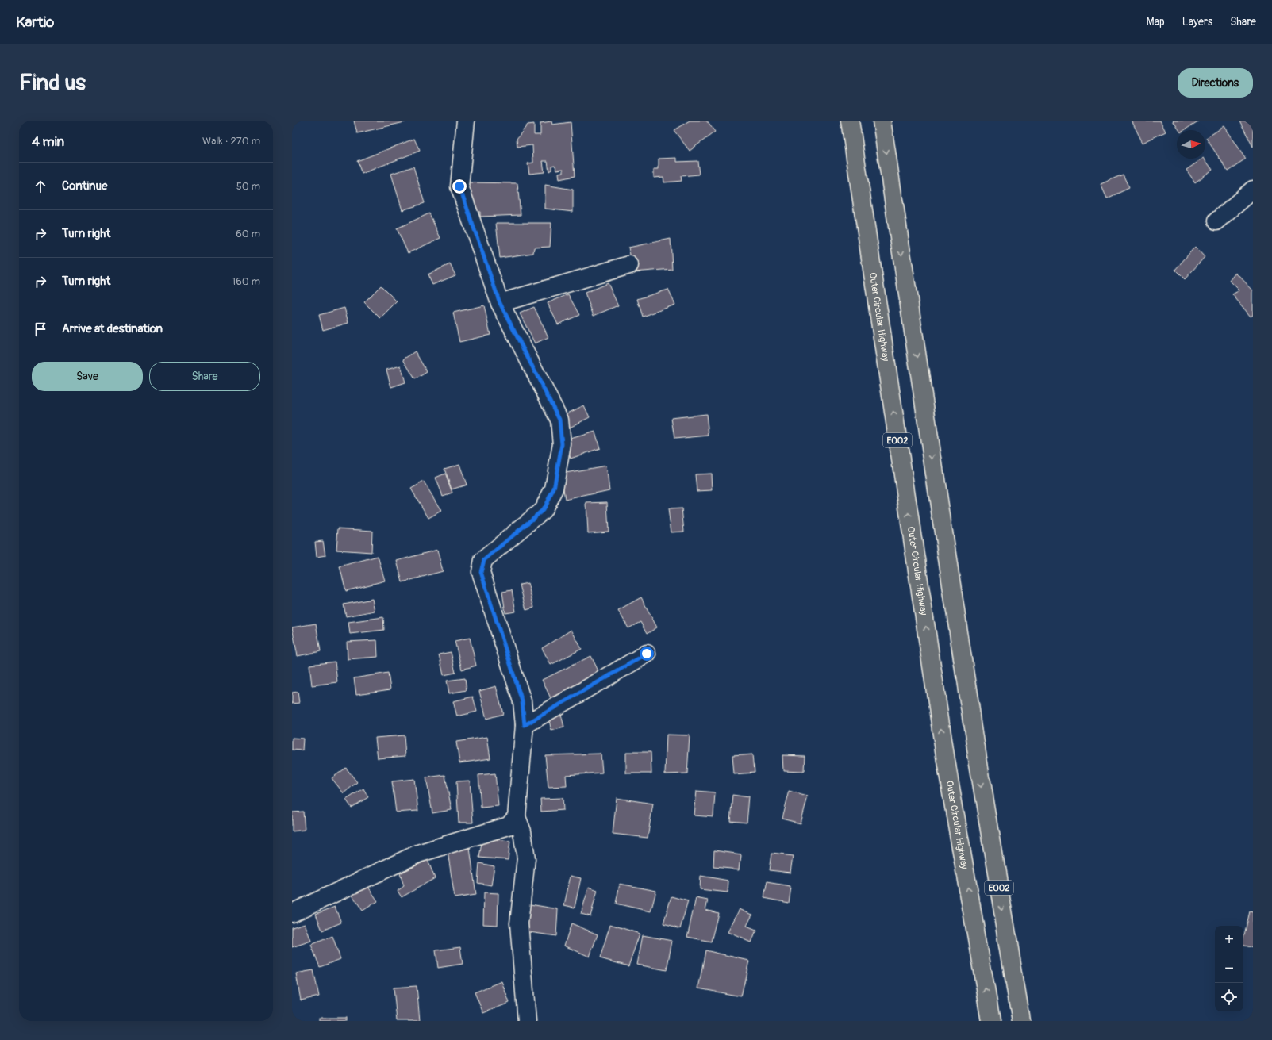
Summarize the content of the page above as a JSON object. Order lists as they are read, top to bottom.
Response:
{
  "streets": {
    "highway": ["Outer Circular Highway", "E002"]
  },
  "north": "right",
  "page": {
    "header": "Kartio",
    "nav": ["Map", "Layers", "Share"],
    "buttons": [
      "Directions",
      ["Save", "Share"]
    ],
    "title": "Find us",
    "heading": ["4 min", "Walk · 270 m"],
    "list": [
      ["Continue", "50 m"],
      ["Turn right", "60 m"],
      ["Turn right", "160 m"],
      "Arrive at destination"
    ],
    "map_buttons": ["+", "−"]
  }
}
